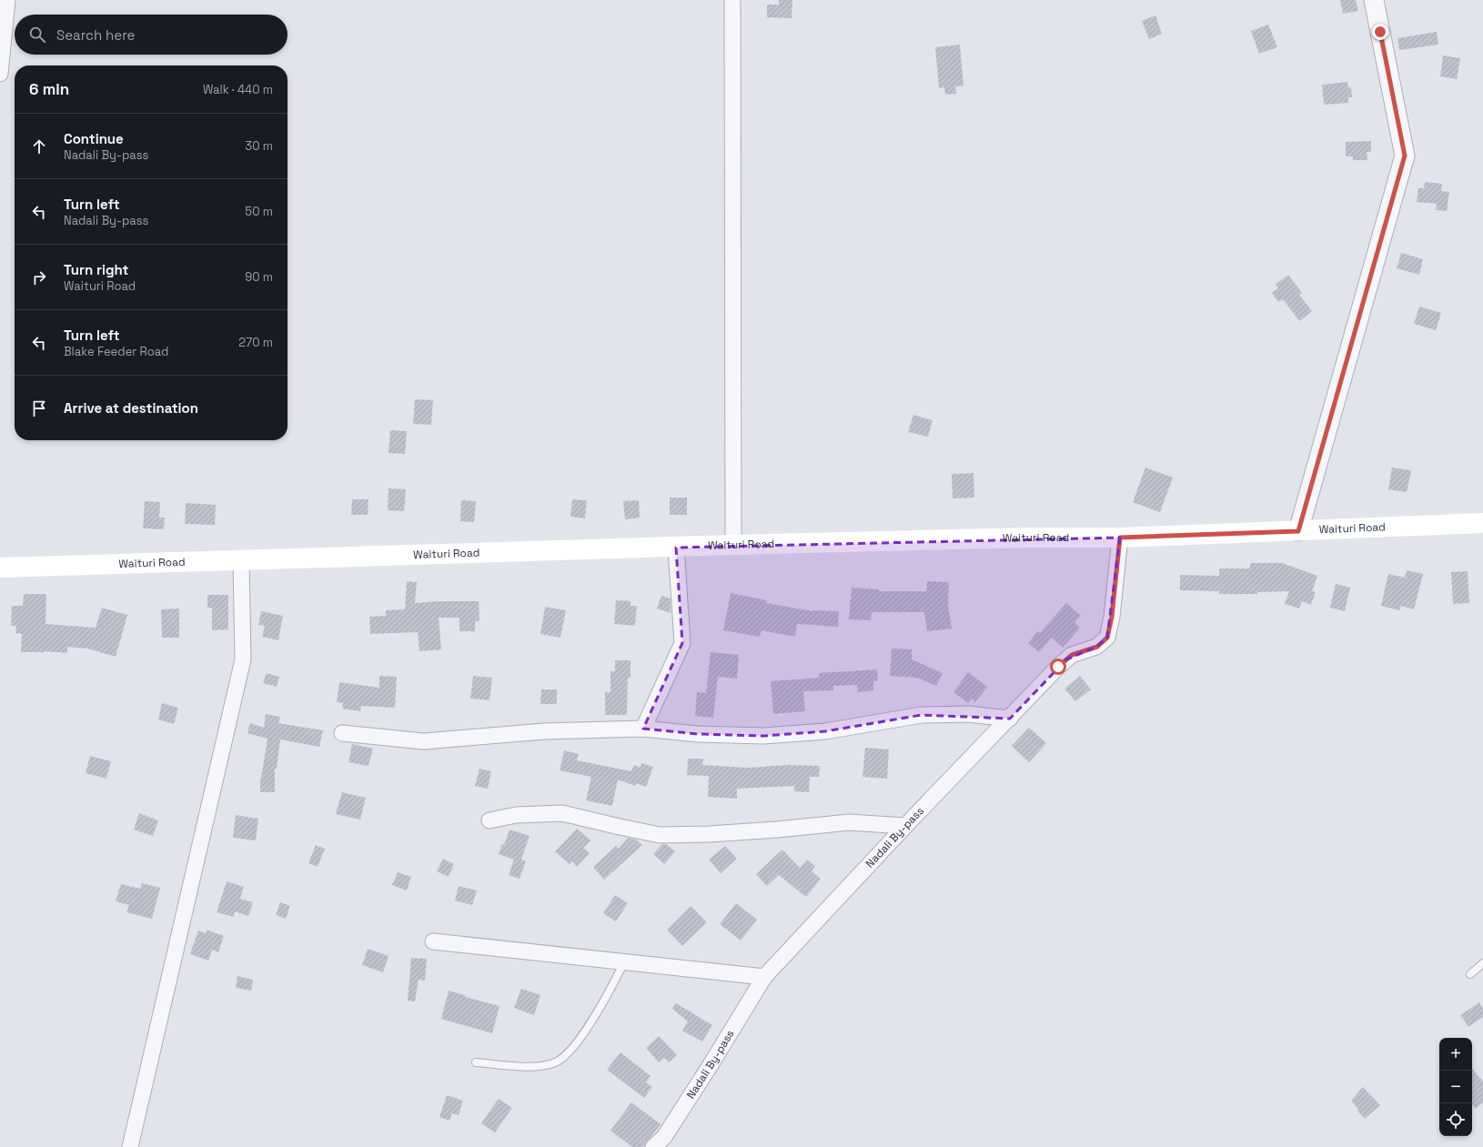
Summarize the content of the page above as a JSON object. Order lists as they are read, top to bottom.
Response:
{
  "streets": {
    "main road": ["Waituri Road"],
    "street": ["Nadali By-pass"]
  },
  "crossings": [
    ["Waituri Road", "Nadali By-pass"]
  ],
  "page": {
    "search": "Search here",
    "heading": ["6 min", "Walk · 440 m"],
    "list": [
      ["Continue", "Nadali By-pass", "30 m"],
      ["Turn left", "Nadali By-pass", "50 m"],
      ["Turn right", "Waituri Road", "90 m"],
      ["Turn left", "Blake Feeder Road", "270 m"],
      "Arrive at destination"
    ],
    "map_buttons": ["+", "−"]
  }
}
